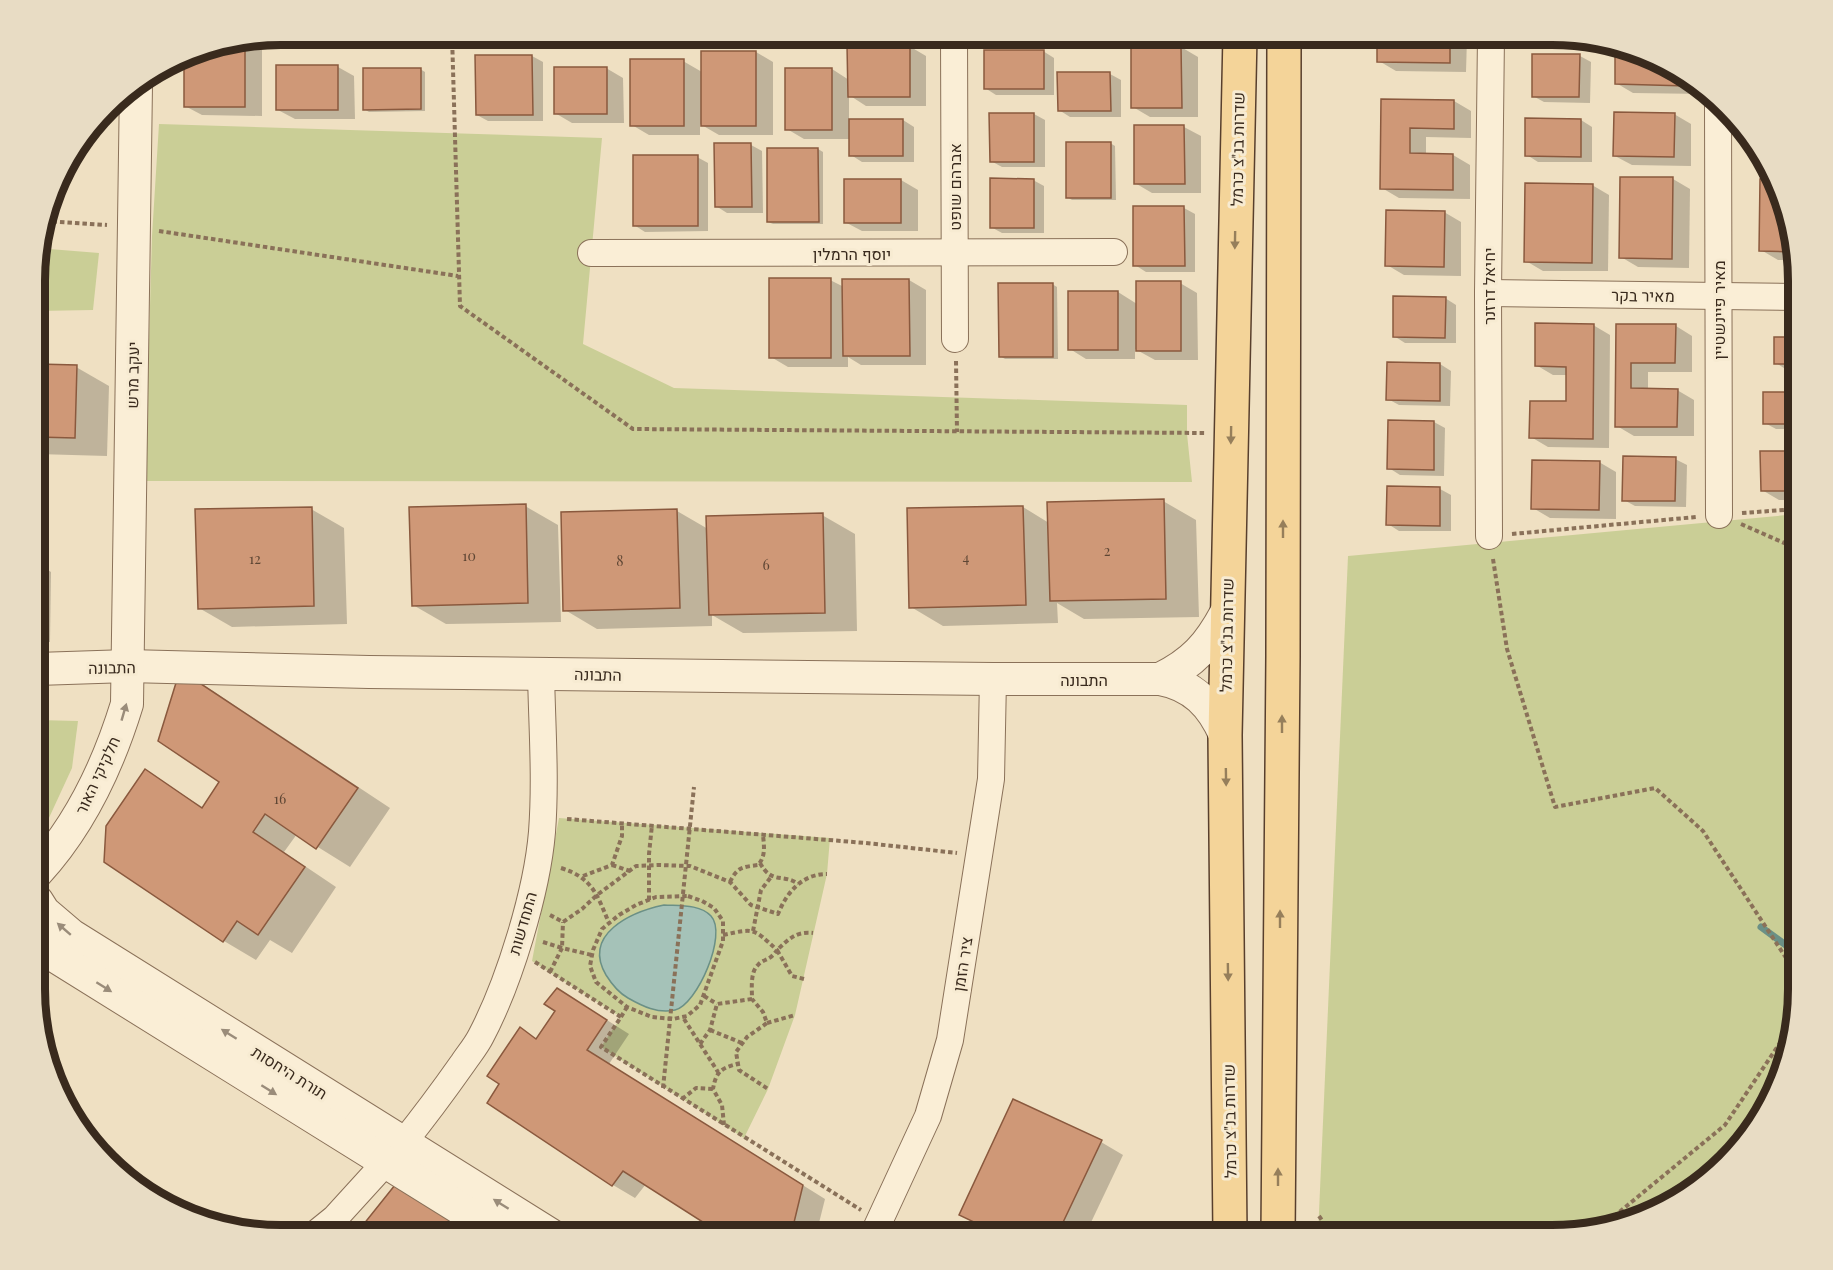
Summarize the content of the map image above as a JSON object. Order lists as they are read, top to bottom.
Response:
{
  "streets": {
    "main road": ["שדרות בנ\"צ כרמל"],
    "street": [
      "אברהם שופט",
      "יוסף הרמלין",
      "יחיאל דרזנר",
      "מאיר בקר",
      "מאיר פיינשטיין",
      "יעקב מרש",
      "התבונה",
      "חלקיקי האור",
      "התחדשות",
      "ציר הזמן",
      "תורת היחסות"
    ]
  },
  "crossings": [
    ["שדרות בנ\"צ כרמל", "התבונה"],
    ["אברהם שופט", "יוסף הרמלין"],
    ["יחיאל דרזנר", "מאיר בקר"],
    ["מאיר בקר", "מאיר פיינשטיין"],
    ["יעקב מרש", "התבונה"],
    ["יעקב מרש", "חלקיקי האור"],
    ["התבונה", "חלקיקי האור"],
    ["התבונה", "התחדשות"],
    ["התבונה", "ציר הזמן"],
    ["התחדשות", "תורת היחסות"]
  ],
  "one_way": ["חלקיקי האור"],
  "house_numbers": [
    "2",
    "10",
    "4",
    "12",
    "8",
    "6",
    "16"
  ]
}
